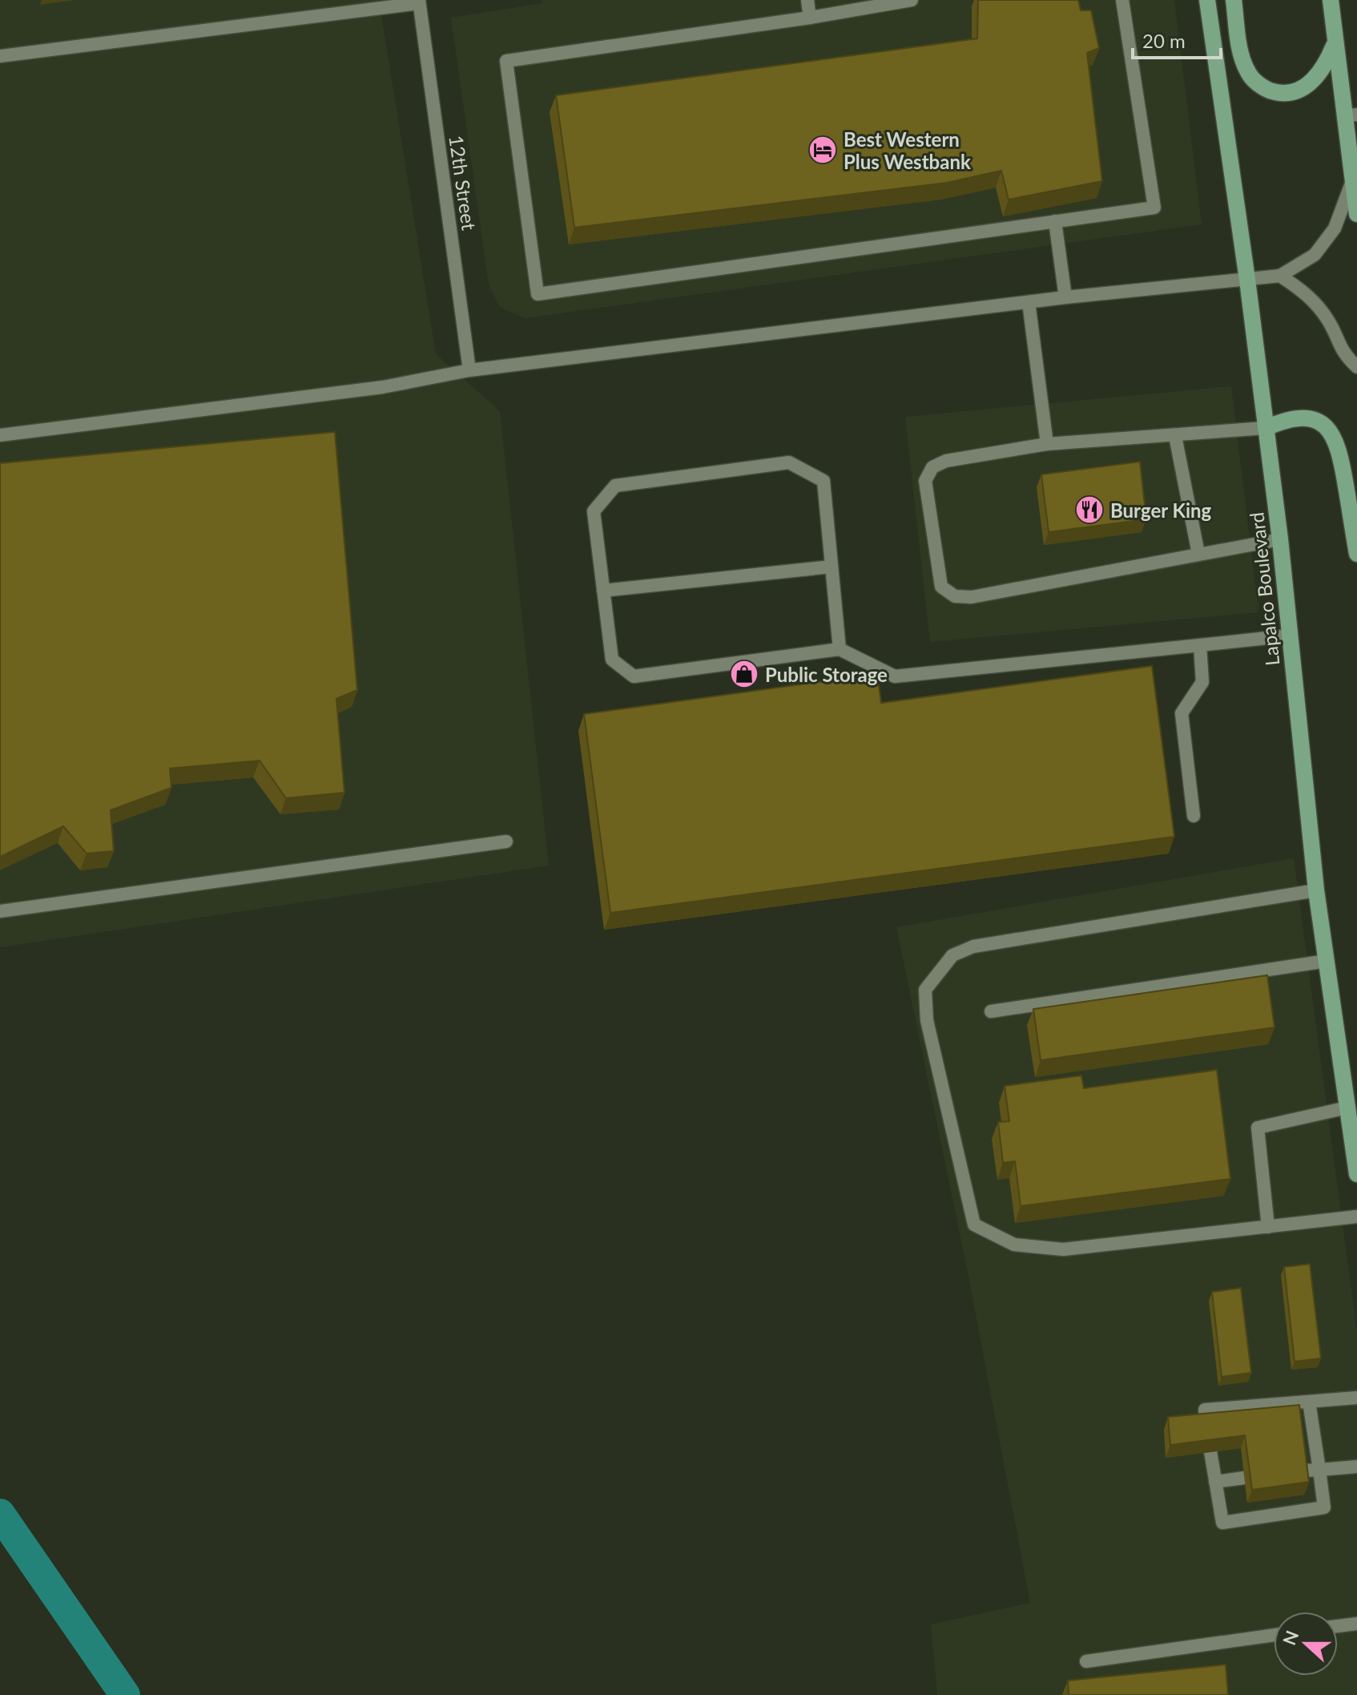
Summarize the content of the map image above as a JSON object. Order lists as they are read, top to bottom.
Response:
{
  "streets": {
    "main road": ["Lapalco Boulevard"],
    "street": ["12th Street"]
  },
  "places": {
    "hotel": ["Best Western Plus Westbank"],
    "restaurant": ["Burger King"],
    "shop": ["Public Storage"]
  },
  "scale_bar": "20 m",
  "north": "left"
}
